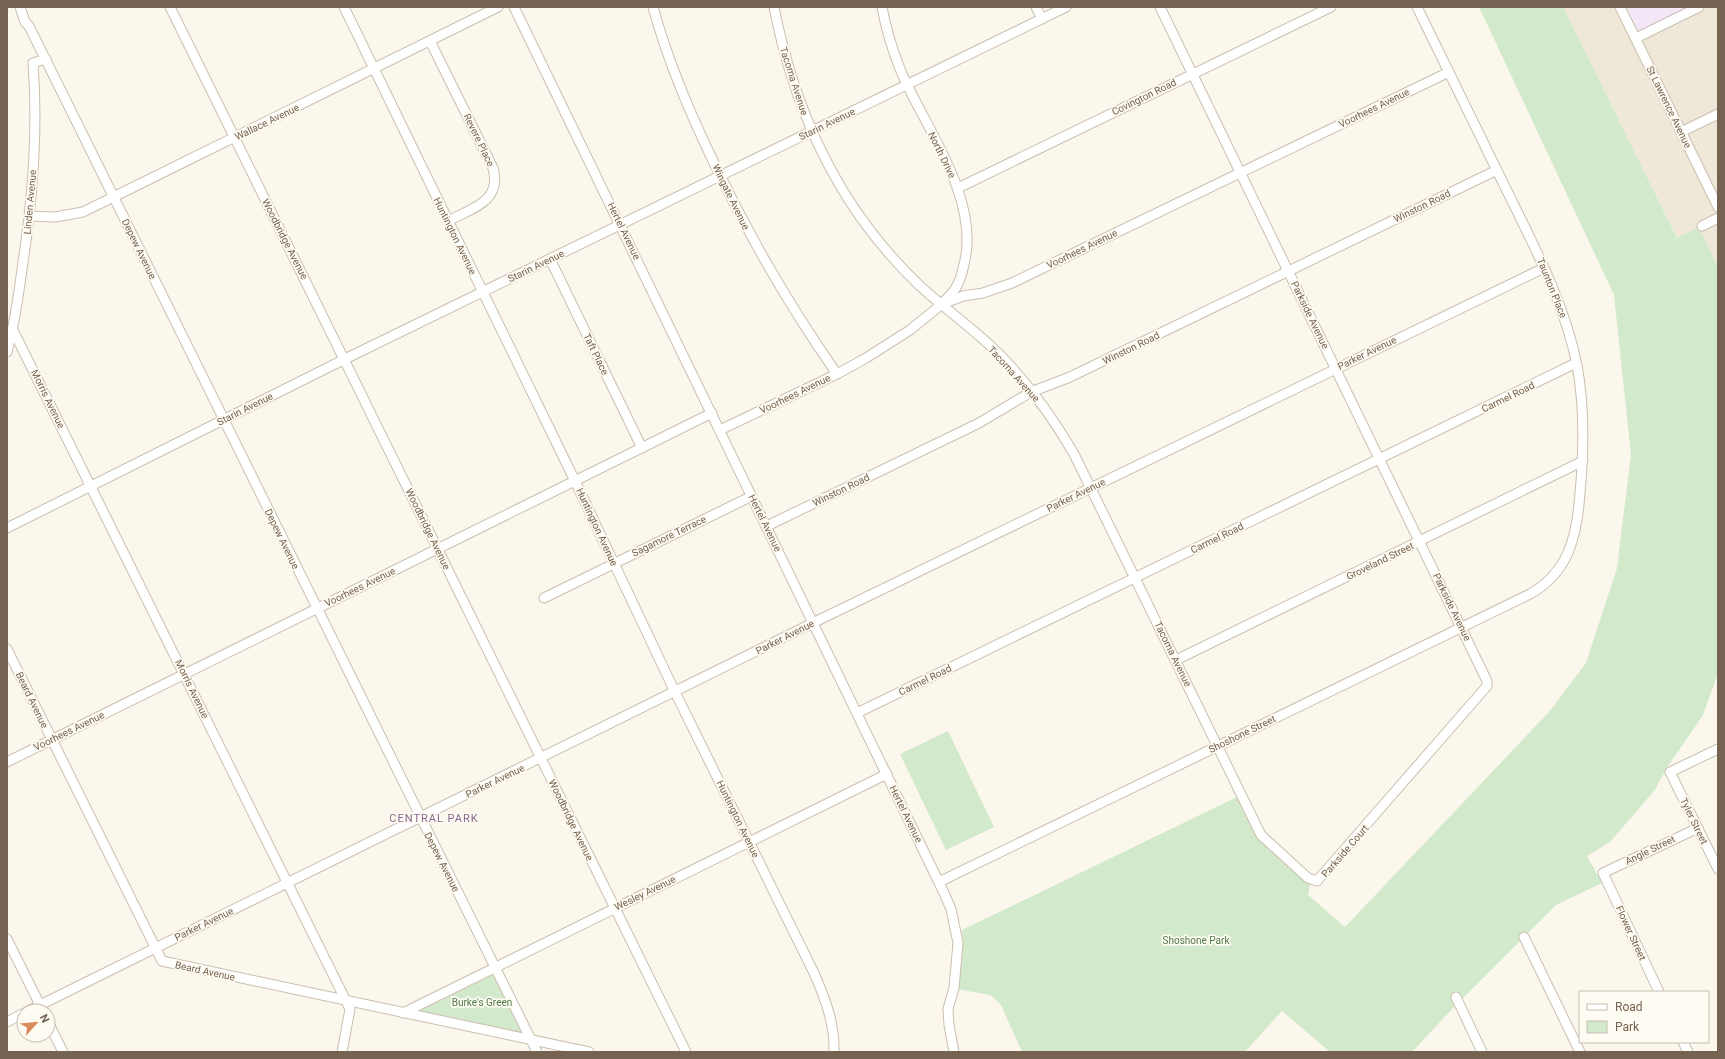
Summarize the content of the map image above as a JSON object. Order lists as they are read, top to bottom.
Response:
{
  "streets": {
    "street": [
      "Tacoma Avenue",
      "Covington Road",
      "St Lawrence Avenue",
      "Voorhees Avenue",
      "Wallace Avenue",
      "Starin Avenue",
      "Revere Place",
      "North Drive",
      "Wingate Avenue",
      "Linden Avenue",
      "Winston Road",
      "Hertel Avenue",
      "Huntington Avenue",
      "Woodbridge Avenue",
      "Depew Avenue",
      "Taunton Place",
      "Parkside Avenue",
      "Parker Avenue",
      "Taft Place",
      "Carmel Road",
      "Morris Avenue",
      "Sagamore Terrace",
      "Groveland Street",
      "Beard Avenue",
      "Shoshone Street",
      "Tyler Street",
      "Angle Street",
      "Parkside Court",
      "Wesley Avenue",
      "Flower Street"
    ]
  },
  "crossings": [
    ["Tacoma Avenue", "Voorhees Avenue"],
    ["Tacoma Avenue", "Starin Avenue"],
    ["Tacoma Avenue", "North Drive"],
    ["Tacoma Avenue", "Winston Road"],
    ["Tacoma Avenue", "Parker Avenue"],
    ["Tacoma Avenue", "Carmel Road"],
    ["Tacoma Avenue", "Groveland Street"],
    ["Tacoma Avenue", "Shoshone Street"],
    ["Tacoma Avenue", "Parkside Court"],
    ["Covington Road", "North Drive"],
    ["Covington Road", "Parkside Avenue"],
    ["Voorhees Avenue", "North Drive"],
    ["Voorhees Avenue", "Wingate Avenue"],
    ["Voorhees Avenue", "Hertel Avenue"],
    ["Voorhees Avenue", "Huntington Avenue"],
    ["Voorhees Avenue", "Woodbridge Avenue"],
    ["Voorhees Avenue", "Depew Avenue"],
    ["Voorhees Avenue", "Taunton Place"],
    ["Voorhees Avenue", "Parkside Avenue"],
    ["Voorhees Avenue", "Taft Place"],
    ["Voorhees Avenue", "Morris Avenue"],
    ["Voorhees Avenue", "Beard Avenue"],
    ["Wallace Avenue", "Revere Place"],
    ["Wallace Avenue", "Linden Avenue"],
    ["Wallace Avenue", "Huntington Avenue"],
    ["Wallace Avenue", "Woodbridge Avenue"],
    ["Wallace Avenue", "Depew Avenue"],
    ["Starin Avenue", "North Drive"],
    ["Starin Avenue", "Wingate Avenue"],
    ["Starin Avenue", "Hertel Avenue"],
    ["Starin Avenue", "Huntington Avenue"],
    ["Starin Avenue", "Woodbridge Avenue"],
    ["Starin Avenue", "Depew Avenue"],
    ["Starin Avenue", "Taft Place"],
    ["Starin Avenue", "Morris Avenue"],
    ["Revere Place", "Huntington Avenue"],
    ["Linden Avenue", "Depew Avenue"],
    ["Linden Avenue", "Morris Avenue"],
    ["Winston Road", "Hertel Avenue"],
    ["Winston Road", "Taunton Place"],
    ["Winston Road", "Parkside Avenue"],
    ["Hertel Avenue", "Parker Avenue"],
    ["Hertel Avenue", "Carmel Road"],
    ["Hertel Avenue", "Sagamore Terrace"],
    ["Hertel Avenue", "Shoshone Street"],
    ["Hertel Avenue", "Wesley Avenue"],
    ["Huntington Avenue", "Parker Avenue"],
    ["Huntington Avenue", "Sagamore Terrace"],
    ["Huntington Avenue", "Wesley Avenue"],
    ["Woodbridge Avenue", "Parker Avenue"],
    ["Woodbridge Avenue", "Wesley Avenue"],
    ["Depew Avenue", "Parker Avenue"],
    ["Depew Avenue", "Beard Avenue"],
    ["Depew Avenue", "Wesley Avenue"],
    ["Taunton Place", "Parker Avenue"],
    ["Taunton Place", "Carmel Road"],
    ["Taunton Place", "Groveland Street"],
    ["Taunton Place", "Shoshone Street"],
    ["Parkside Avenue", "Parker Avenue"],
    ["Parkside Avenue", "Carmel Road"],
    ["Parkside Avenue", "Groveland Street"],
    ["Parkside Avenue", "Shoshone Street"],
    ["Parkside Avenue", "Parkside Court"],
    ["Parker Avenue", "Morris Avenue"],
    ["Parker Avenue", "Beard Avenue"],
    ["Morris Avenue", "Beard Avenue"],
    ["Beard Avenue", "Wesley Avenue"],
    ["Shoshone Street", "Parkside Court"],
    ["Tyler Street", "Angle Street"],
    ["Angle Street", "Flower Street"]
  ],
  "districts": ["CENTRAL PARK"],
  "parks": ["Shoshone Park", "Burke's Green"],
  "legend": ["Road", "Park"],
  "north": "top right"
}
